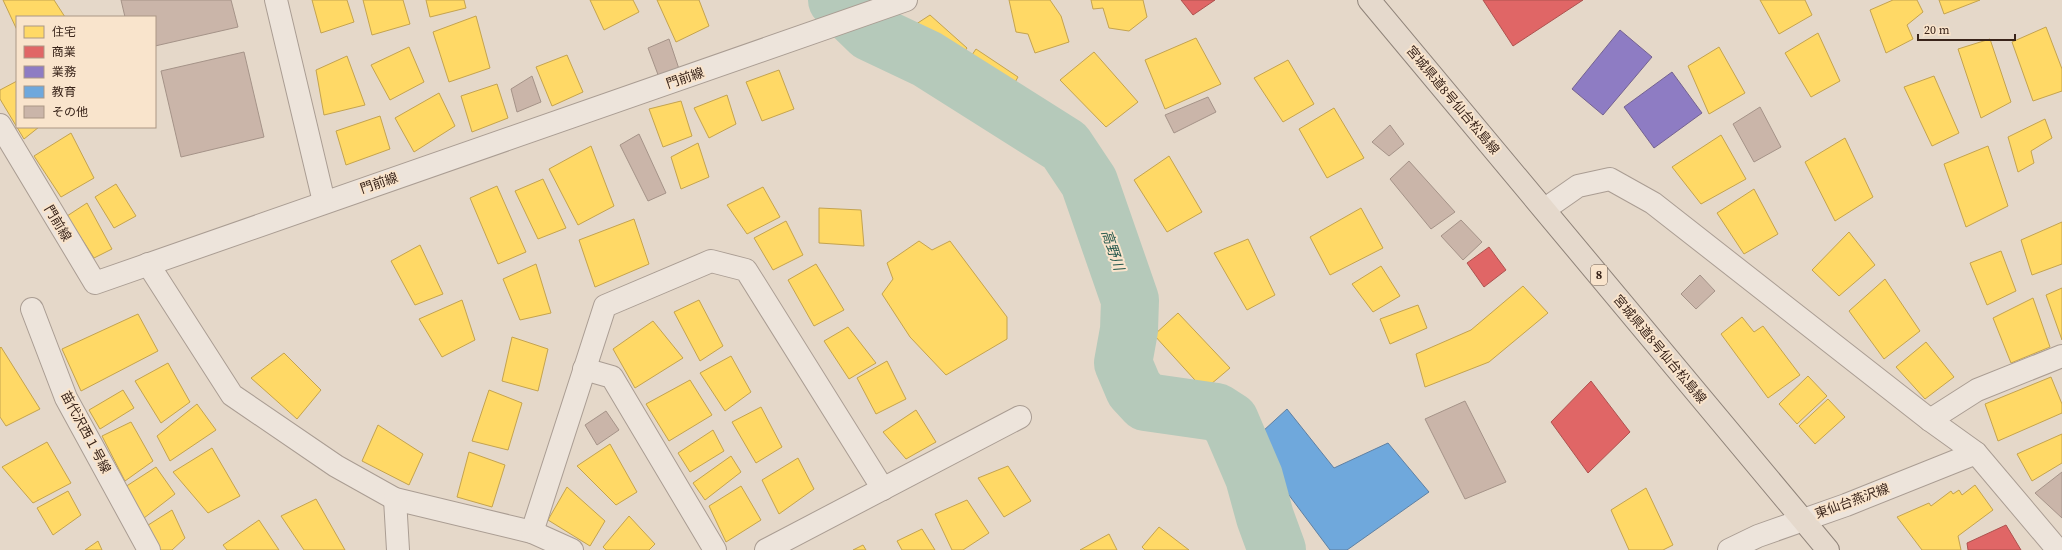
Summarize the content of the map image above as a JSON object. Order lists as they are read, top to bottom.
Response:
{
  "streets": {
    "main road": ["宮城県道8号仙台松島線", "8"],
    "street": ["門前線", "苗代沢西１号線", "東仙台燕沢線"]
  },
  "crossings": [
    ["宮城県道8号仙台松島線", "東仙台燕沢線"]
  ],
  "water": ["高野川"],
  "legend": [
    "住宅",
    "商業",
    "業務",
    "教育",
    "その他"
  ],
  "scale_bar": "20 m"
}
